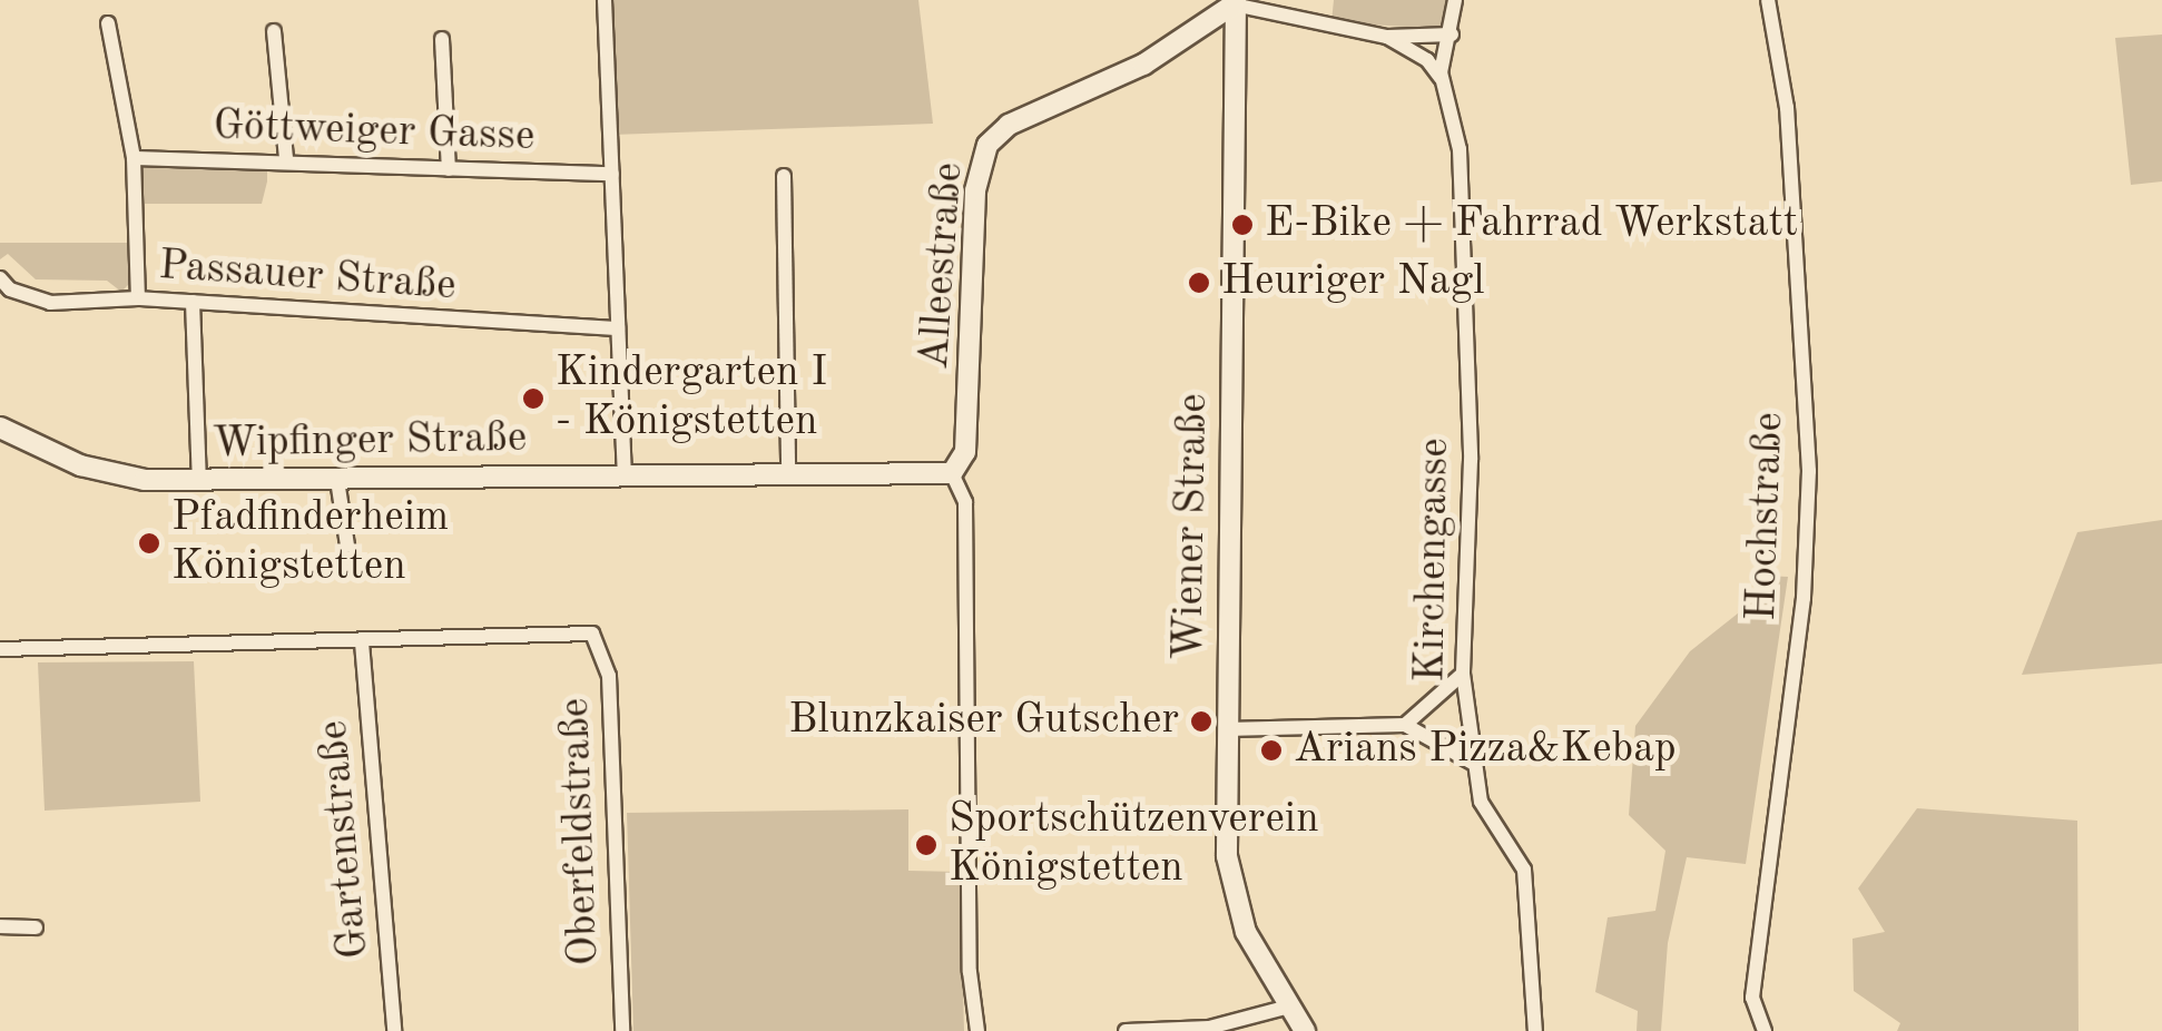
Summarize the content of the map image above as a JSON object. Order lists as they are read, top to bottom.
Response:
{
  "streets": {
    "street": [
      "Göttweiger Gasse",
      "Alleestraße",
      "Passauer Straße",
      "Wipfinger Straße",
      "Hochstraße",
      "Wiener Straße",
      "Kirchengasse",
      "Oberfeldstraße",
      "Gartenstraße"
    ]
  },
  "crossings": [
    ["Alleestraße", "Wipfinger Straße"],
    ["Alleestraße", "Wiener Straße"],
    ["Oberfeldstraße", "Gartenstraße"]
  ],
  "places": [
    "E-Bike + Fahrrad Werkstatt",
    "Heuriger Nagl",
    "Kindergarten I - Königstetten",
    "Pfadfinderheim Königstetten",
    "Blunzkaiser Gutscher",
    "Arians Pizza&Kebap",
    "Sportschützenverein Königstetten"
  ]
}
